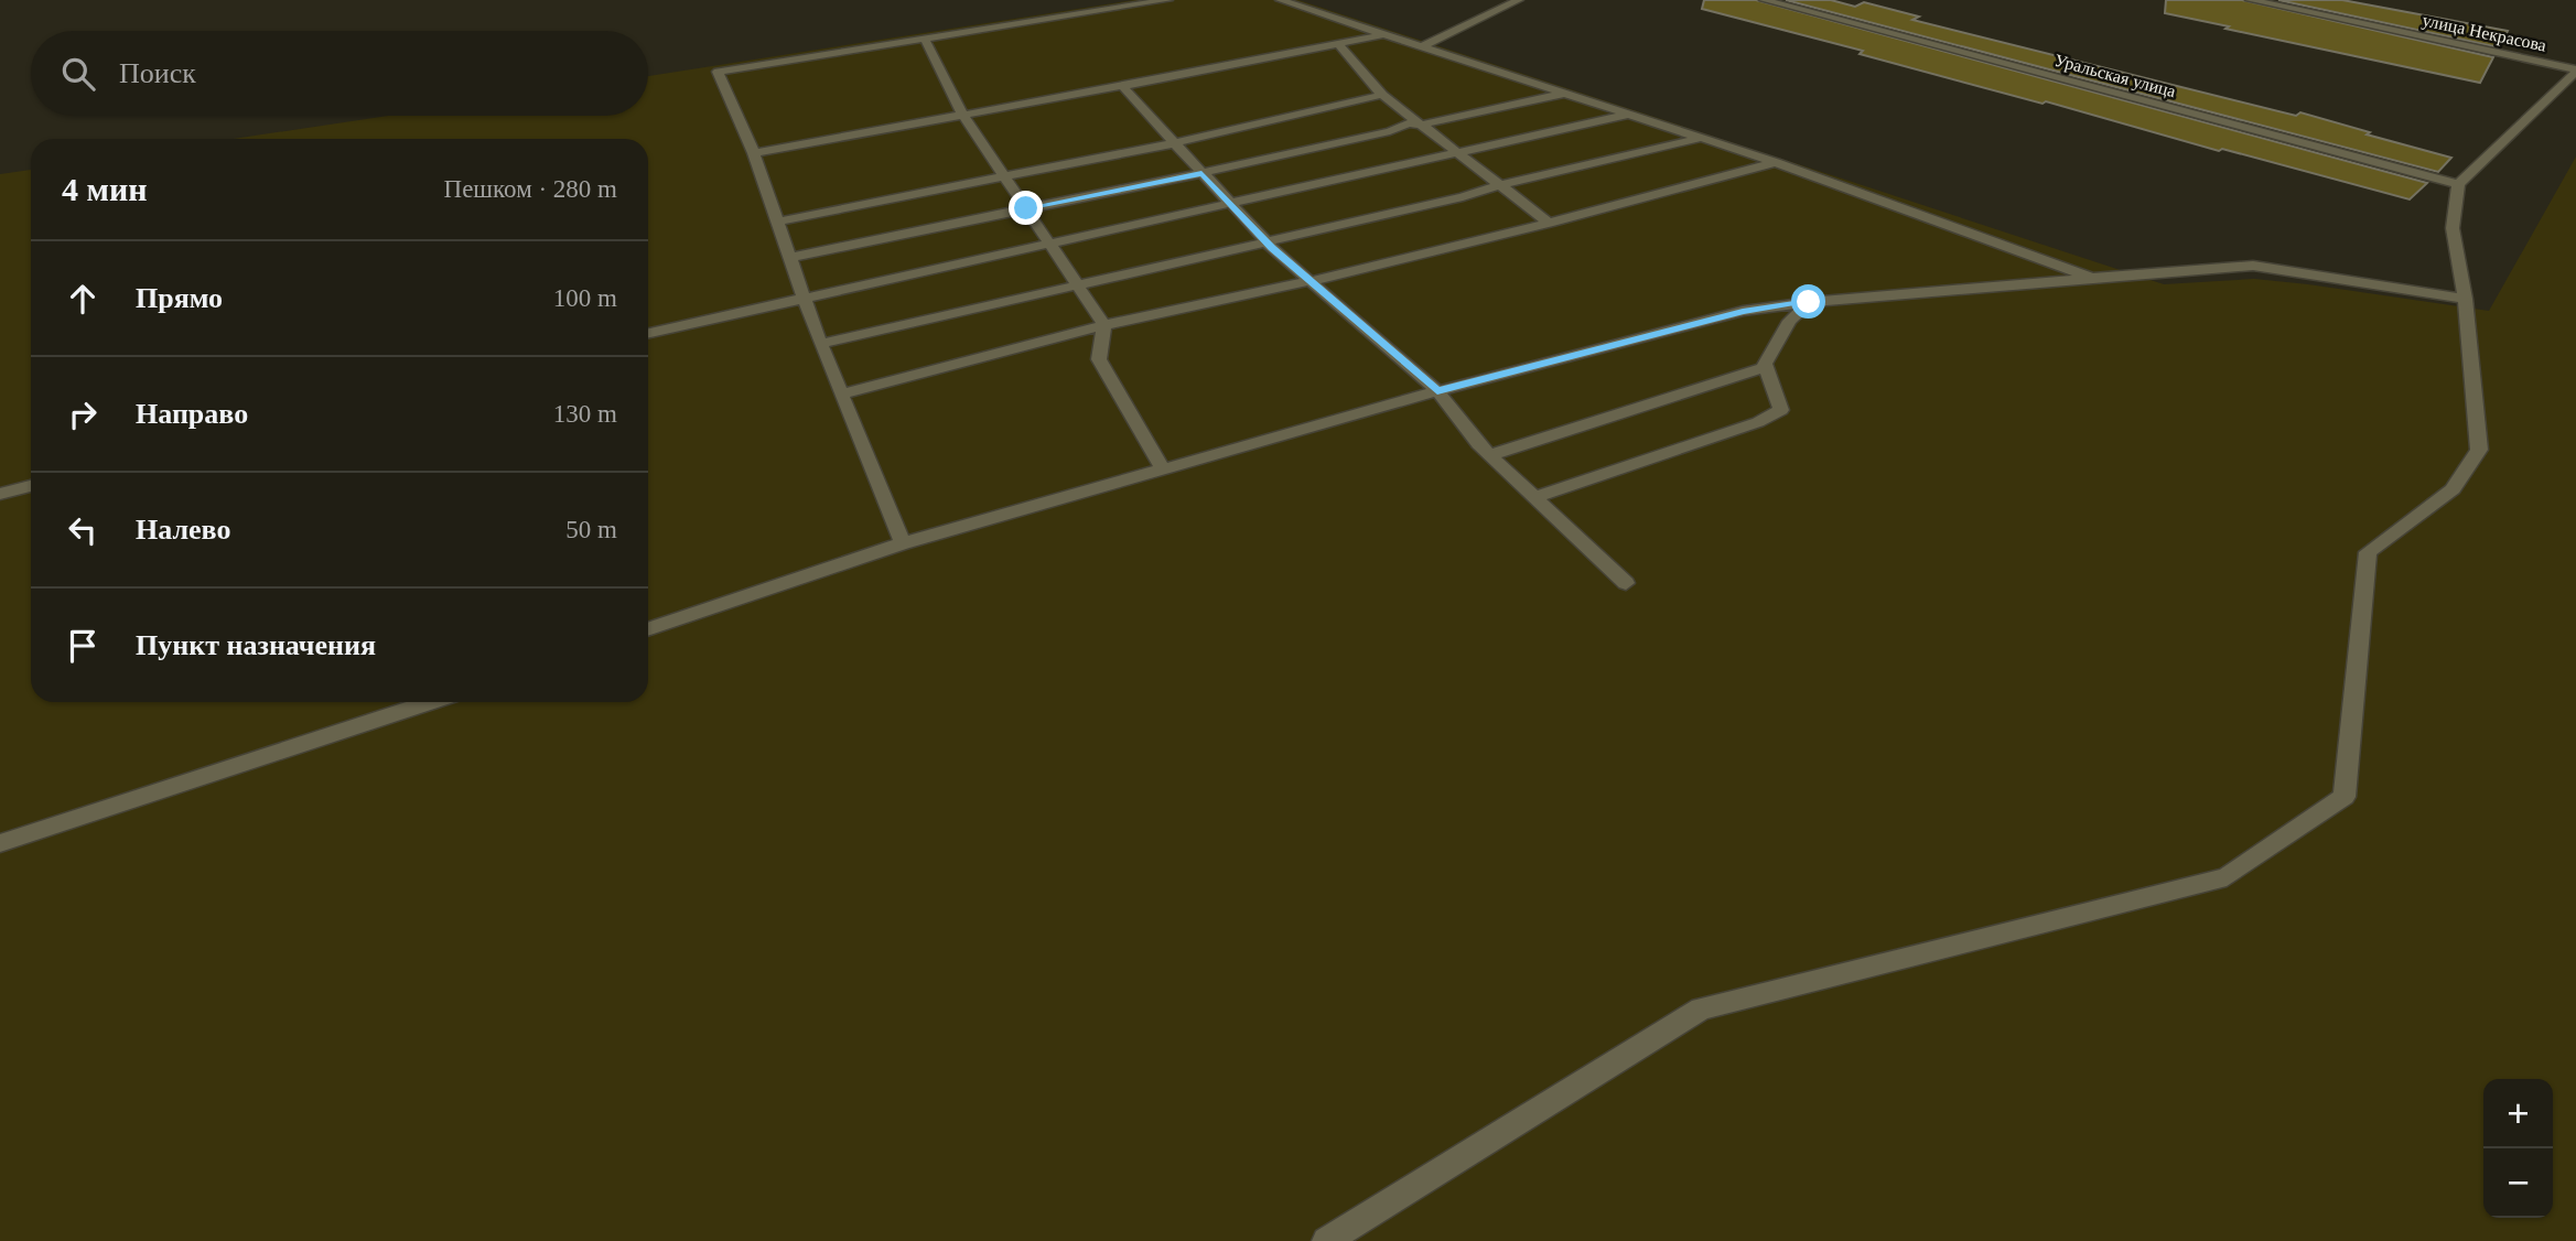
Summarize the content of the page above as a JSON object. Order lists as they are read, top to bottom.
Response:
{
  "streets": {
    "street": ["улица Некрасова", "Уральская улица"]
  },
  "page": {
    "search": "Поиск",
    "heading": ["4 мин", "Пешком · 280 m"],
    "list": [
      ["Прямо", "100 m"],
      ["Направо", "130 m"],
      ["Налево", "50 m"],
      "Пункт назначения"
    ],
    "map_buttons": ["+", "−"]
  }
}
